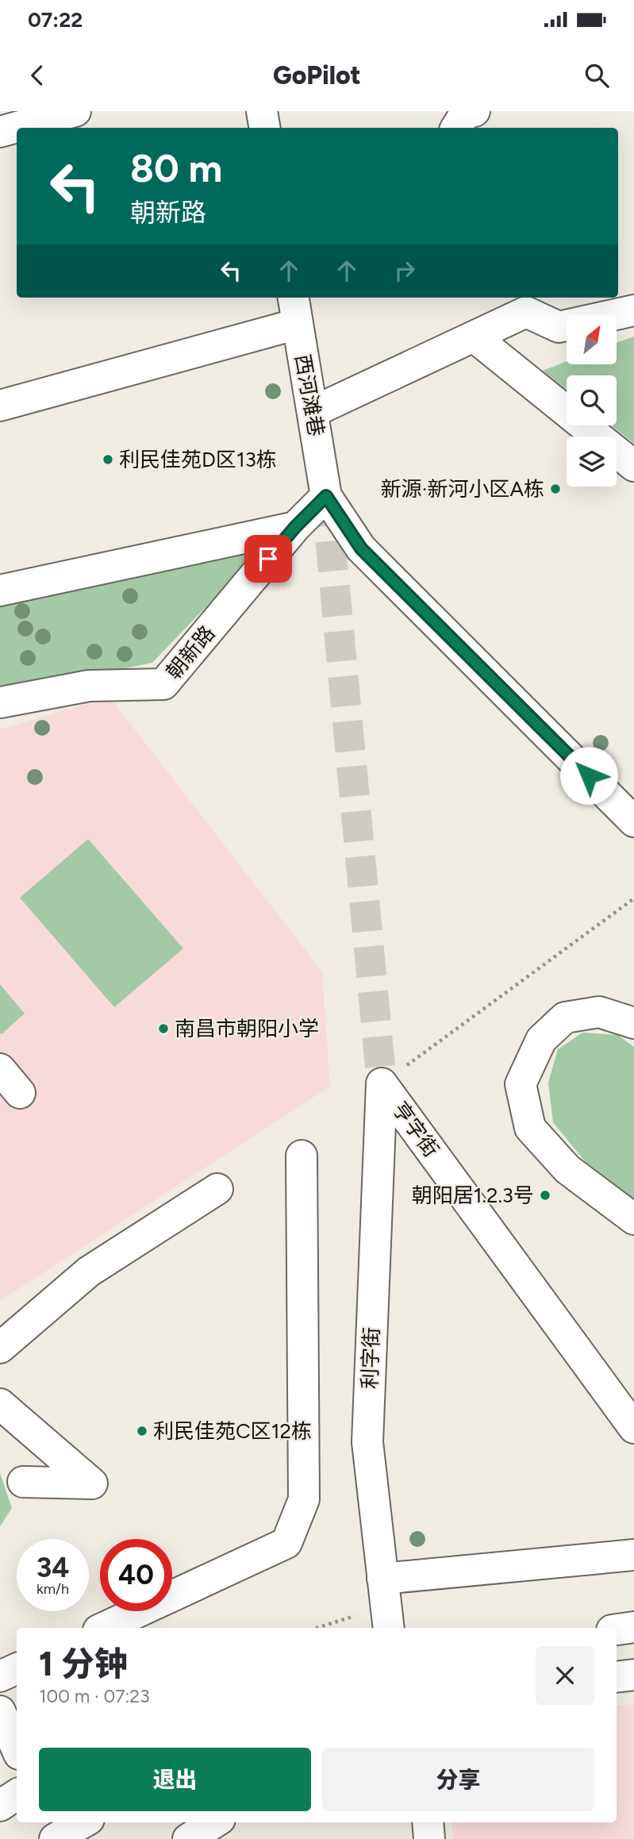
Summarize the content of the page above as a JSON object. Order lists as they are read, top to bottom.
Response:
{
  "streets": {
    "street": [
      "西河滩巷",
      "朝新路",
      "亨字街",
      "利字街"
    ]
  },
  "crossings": [
    ["西河滩巷", "朝新路"],
    ["亨字街", "利字街"]
  ],
  "places": [
    "利民佳苑D区13栋",
    "新源·新河小区A栋",
    "南昌市朝阳小学",
    "朝阳居1.2.3号",
    "利民佳苑C区12栋"
  ],
  "north": "top right",
  "page": {
    "status": "07:22",
    "header": "GoPilot",
    "turn": ["80 m", "朝新路"],
    "speed": "34 km/h",
    "limit": "40",
    "heading": ["1 分钟", "100 m · 07:23"],
    "buttons": ["退出", "分享"]
  }
}
